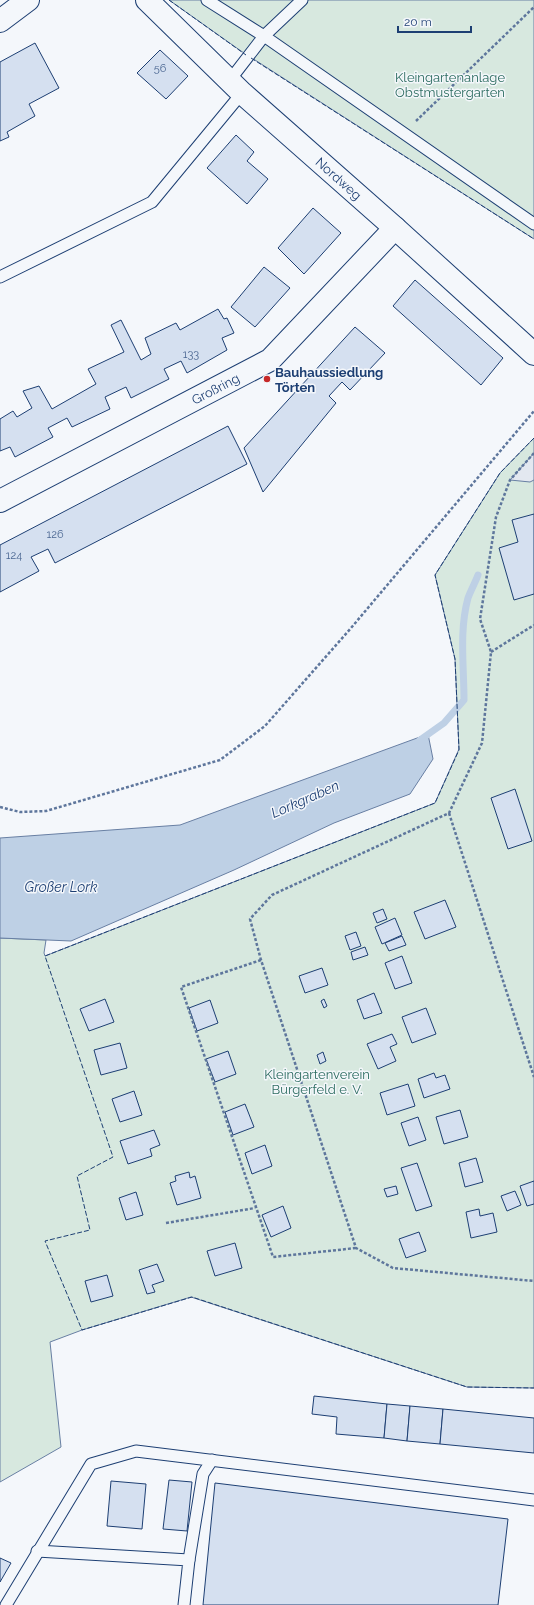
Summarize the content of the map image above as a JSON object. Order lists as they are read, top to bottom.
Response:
{
  "streets": {
    "street": ["Nordweg", "Großring"]
  },
  "crossings": [
    ["Nordweg", "Großring"]
  ],
  "water": ["Lorkgraben", "Großer Lork"],
  "parks": ["Kleingartenanlage Obstmustergarten", "Kleingartenverein Bürgerfeld e. V."],
  "places": ["Bauhaussiedlung Törten"],
  "house_numbers": [
    "56",
    "133",
    "126",
    "124"
  ],
  "scale_bar": "20 m"
}
